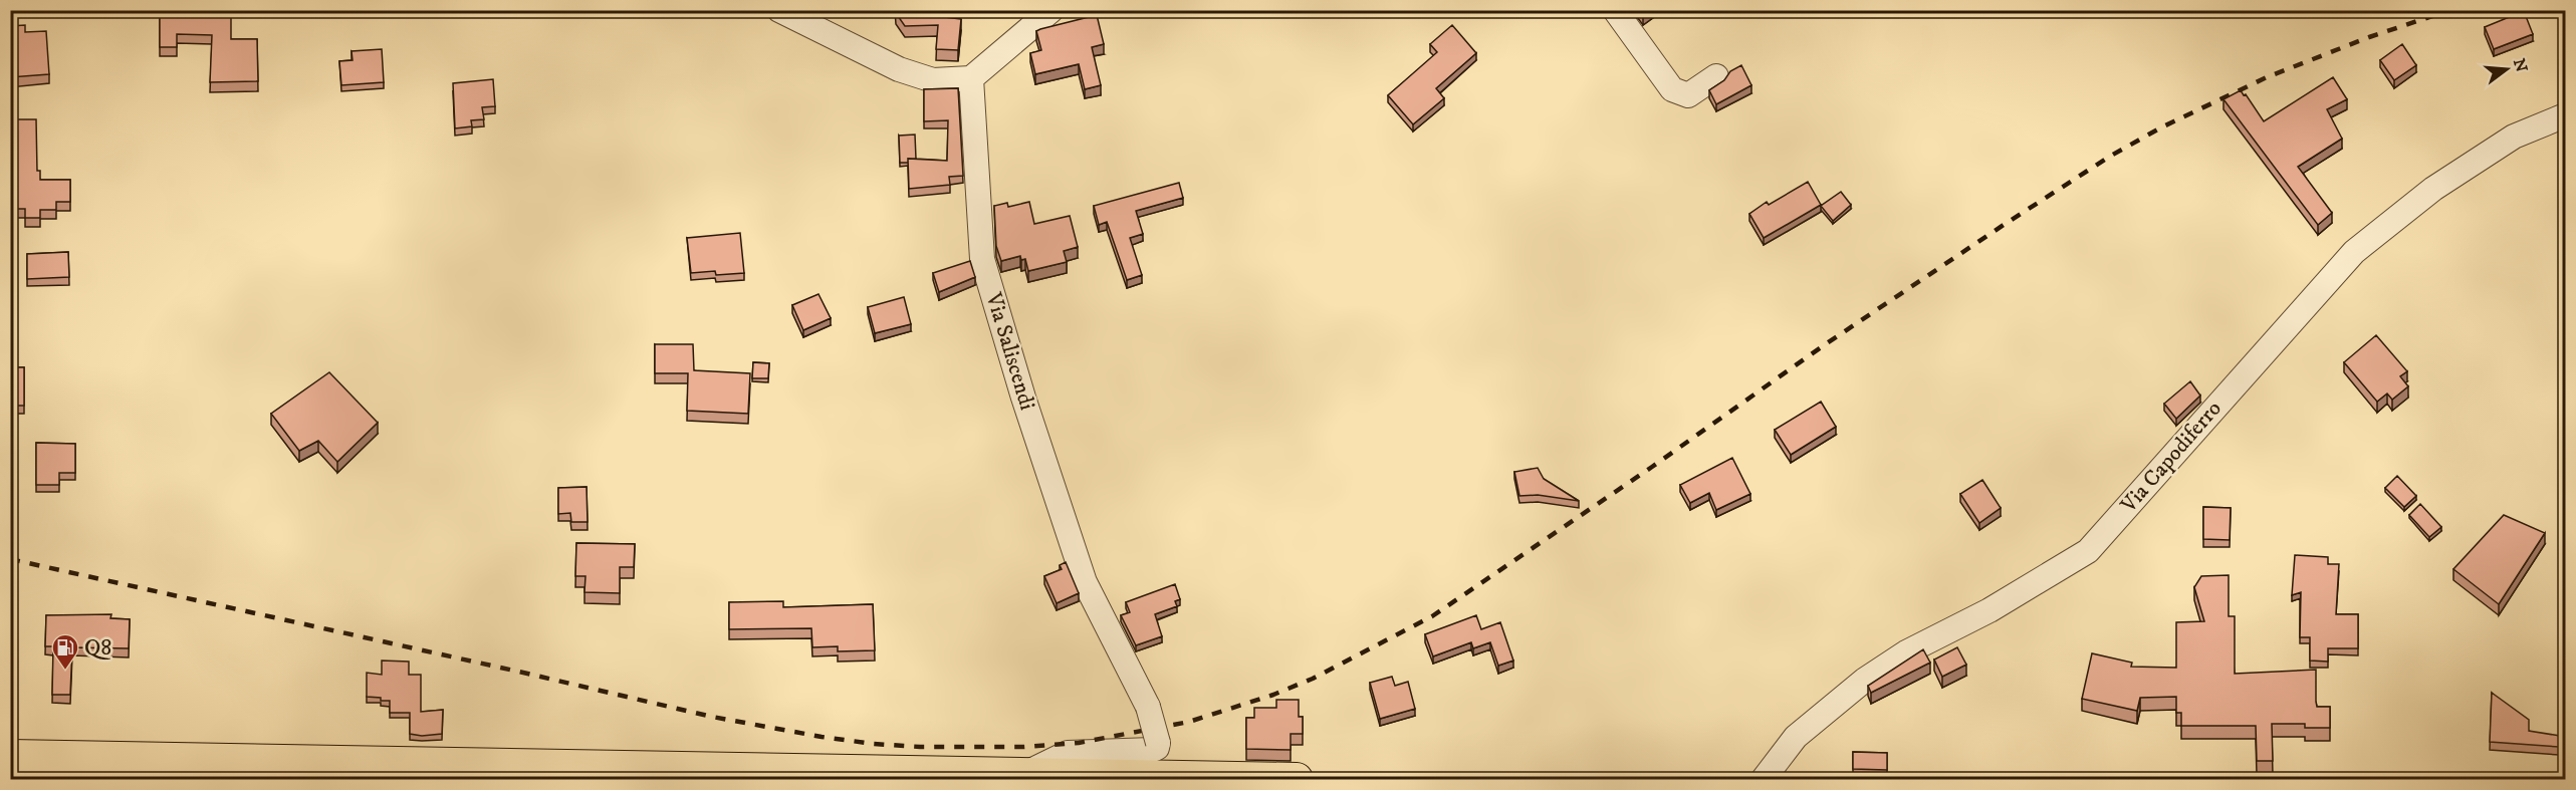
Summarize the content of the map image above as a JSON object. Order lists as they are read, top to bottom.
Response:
{
  "streets": {
    "street": ["Via Saliscendi", "Via Capodiferro"]
  },
  "places": {
    "fuel station": ["Q8"]
  },
  "north": "right"
}
